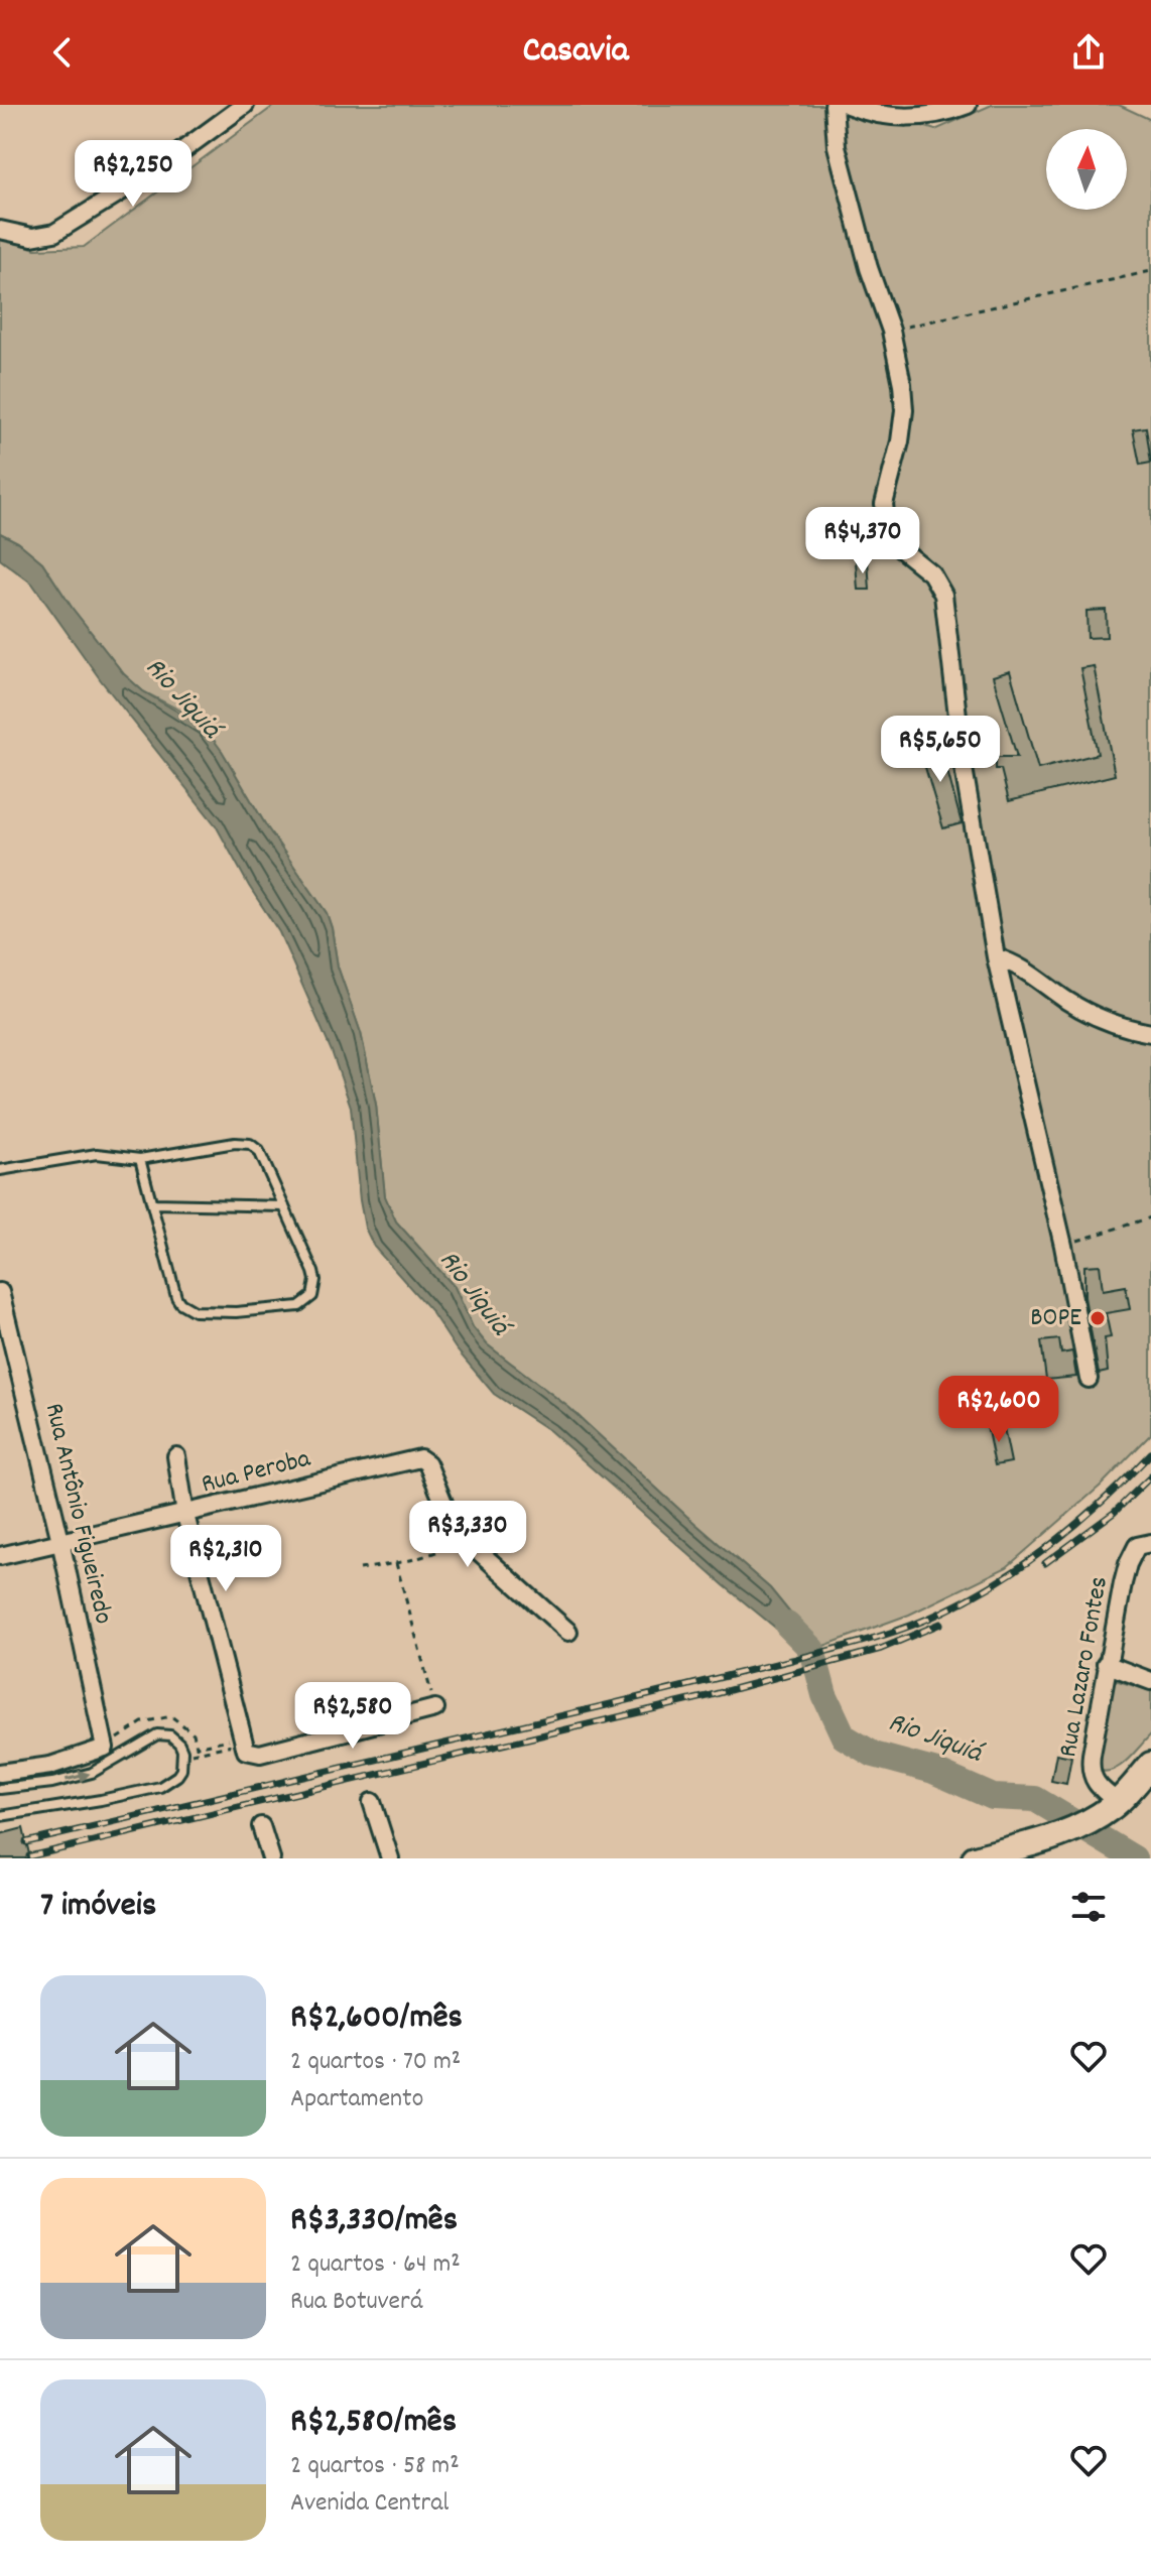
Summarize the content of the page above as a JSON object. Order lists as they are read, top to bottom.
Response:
{
  "streets": {
    "street": ["Rua Peroba", "Rua Antônio Figueiredo", "Rua Lazaro Fontes"]
  },
  "crossings": [
    ["Rua Peroba", "Rua Antônio Figueiredo"]
  ],
  "water": ["Rio Jiquiá"],
  "places": ["BOPE"],
  "north": "top",
  "page": {
    "header": "Casavia",
    "price": [
      "R$2,250",
      "R$4,370",
      "R$5,650",
      "R$2,600",
      "R$3,330",
      "R$2,310",
      "R$2,580"
    ],
    "heading": "7 imóveis",
    "list": [
      {
        "name": "R$2,600/mês",
        "note": "2 quartos · 70 m² · Apartamento"
      },
      {
        "name": "R$3,330/mês",
        "note": "2 quartos · 64 m² · Rua Botuverá"
      },
      {
        "name": "R$2,580/mês",
        "note": "2 quartos · 58 m² · Avenida Central"
      }
    ]
  }
}
